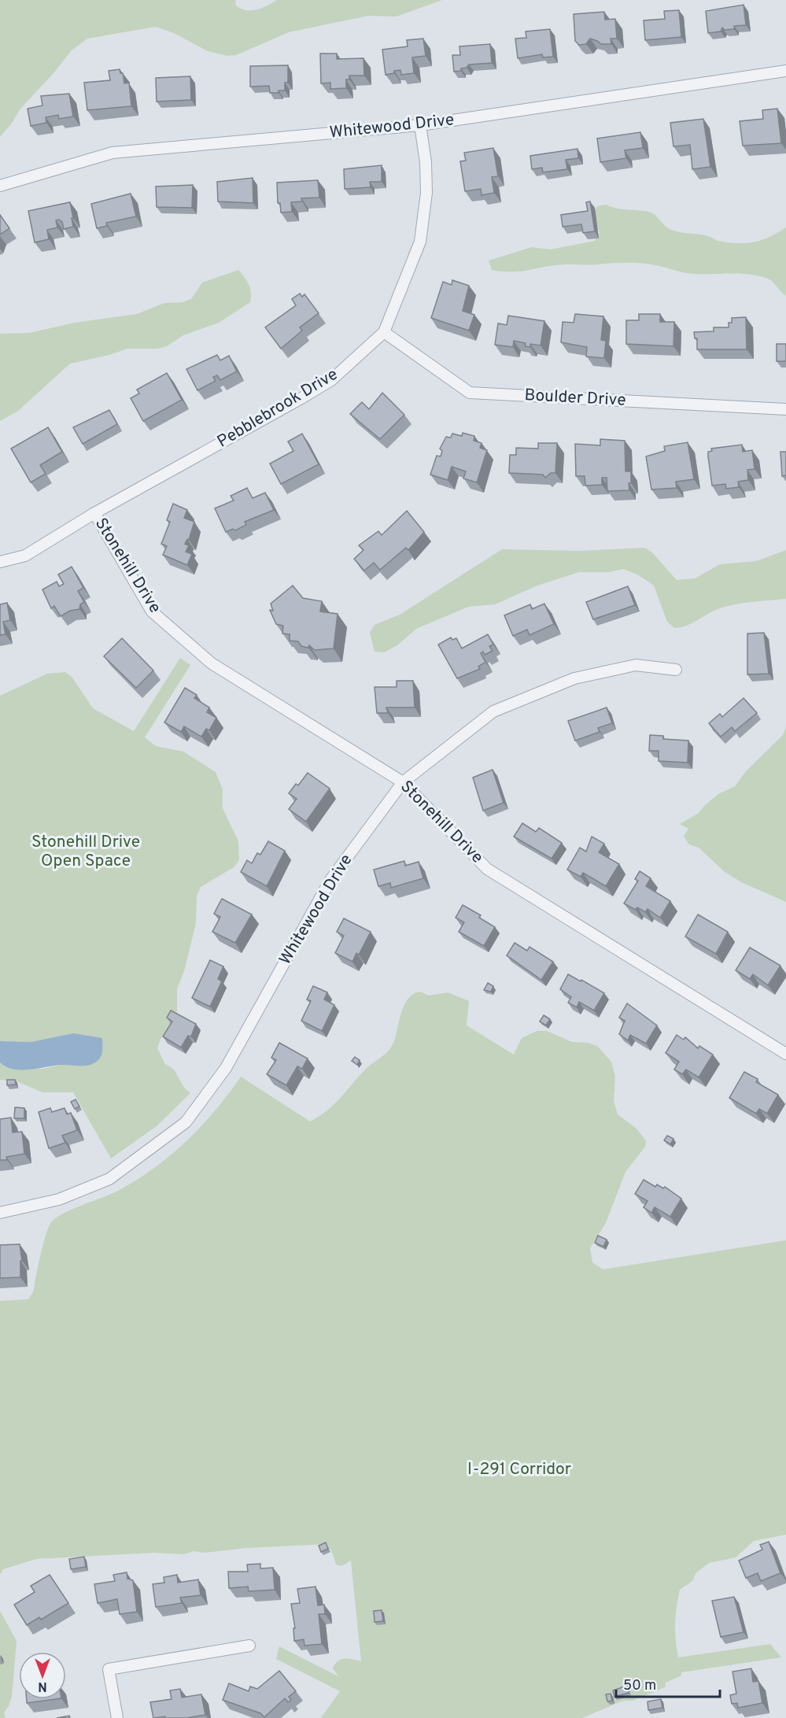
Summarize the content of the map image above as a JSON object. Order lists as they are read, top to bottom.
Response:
{
  "streets": {
    "street": [
      "Whitewood Drive",
      "Boulder Drive",
      "Pebblebrook Drive",
      "Stonehill Drive"
    ]
  },
  "crossings": [
    ["Whitewood Drive", "Pebblebrook Drive"],
    ["Whitewood Drive", "Stonehill Drive"],
    ["Boulder Drive", "Pebblebrook Drive"],
    ["Pebblebrook Drive", "Stonehill Drive"]
  ],
  "parks": ["Stonehill Drive Open Space", "I-291 Corridor"],
  "scale_bar": "50 m",
  "north": "bottom"
}
